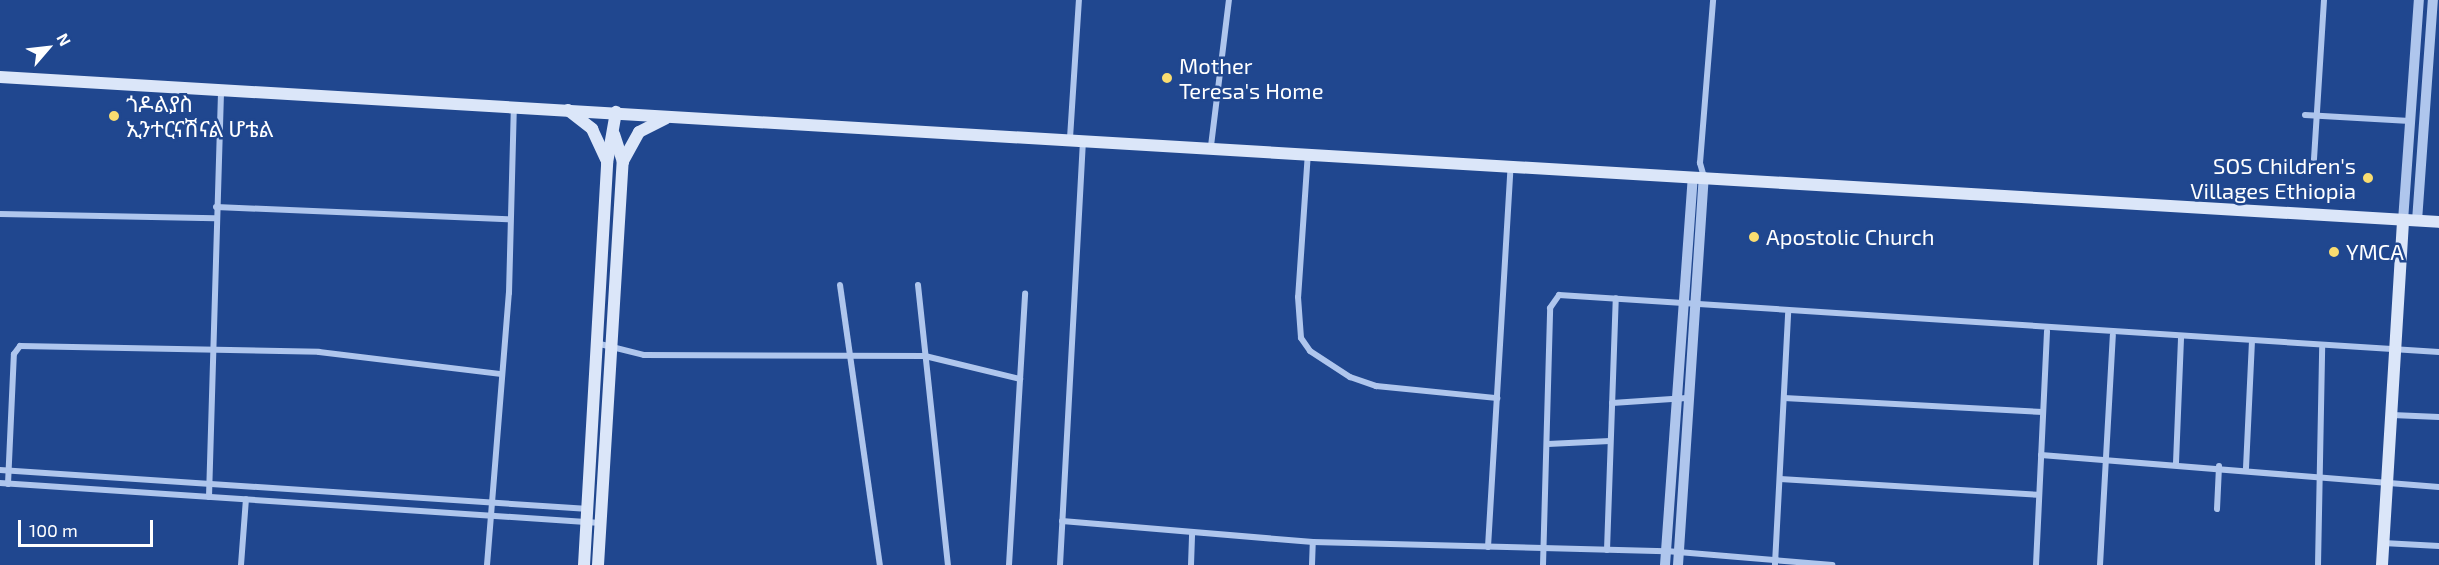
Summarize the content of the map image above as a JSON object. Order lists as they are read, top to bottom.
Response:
{
  "places": [
    "Mother Teresa's Home",
    "ጎዶልያስ ኢንተርናሽናል ሆቴል",
    "SOS Children's Villages Ethiopia",
    "Apostolic Church",
    "YMCA"
  ],
  "scale_bar": "100 m",
  "north": "top right"
}
